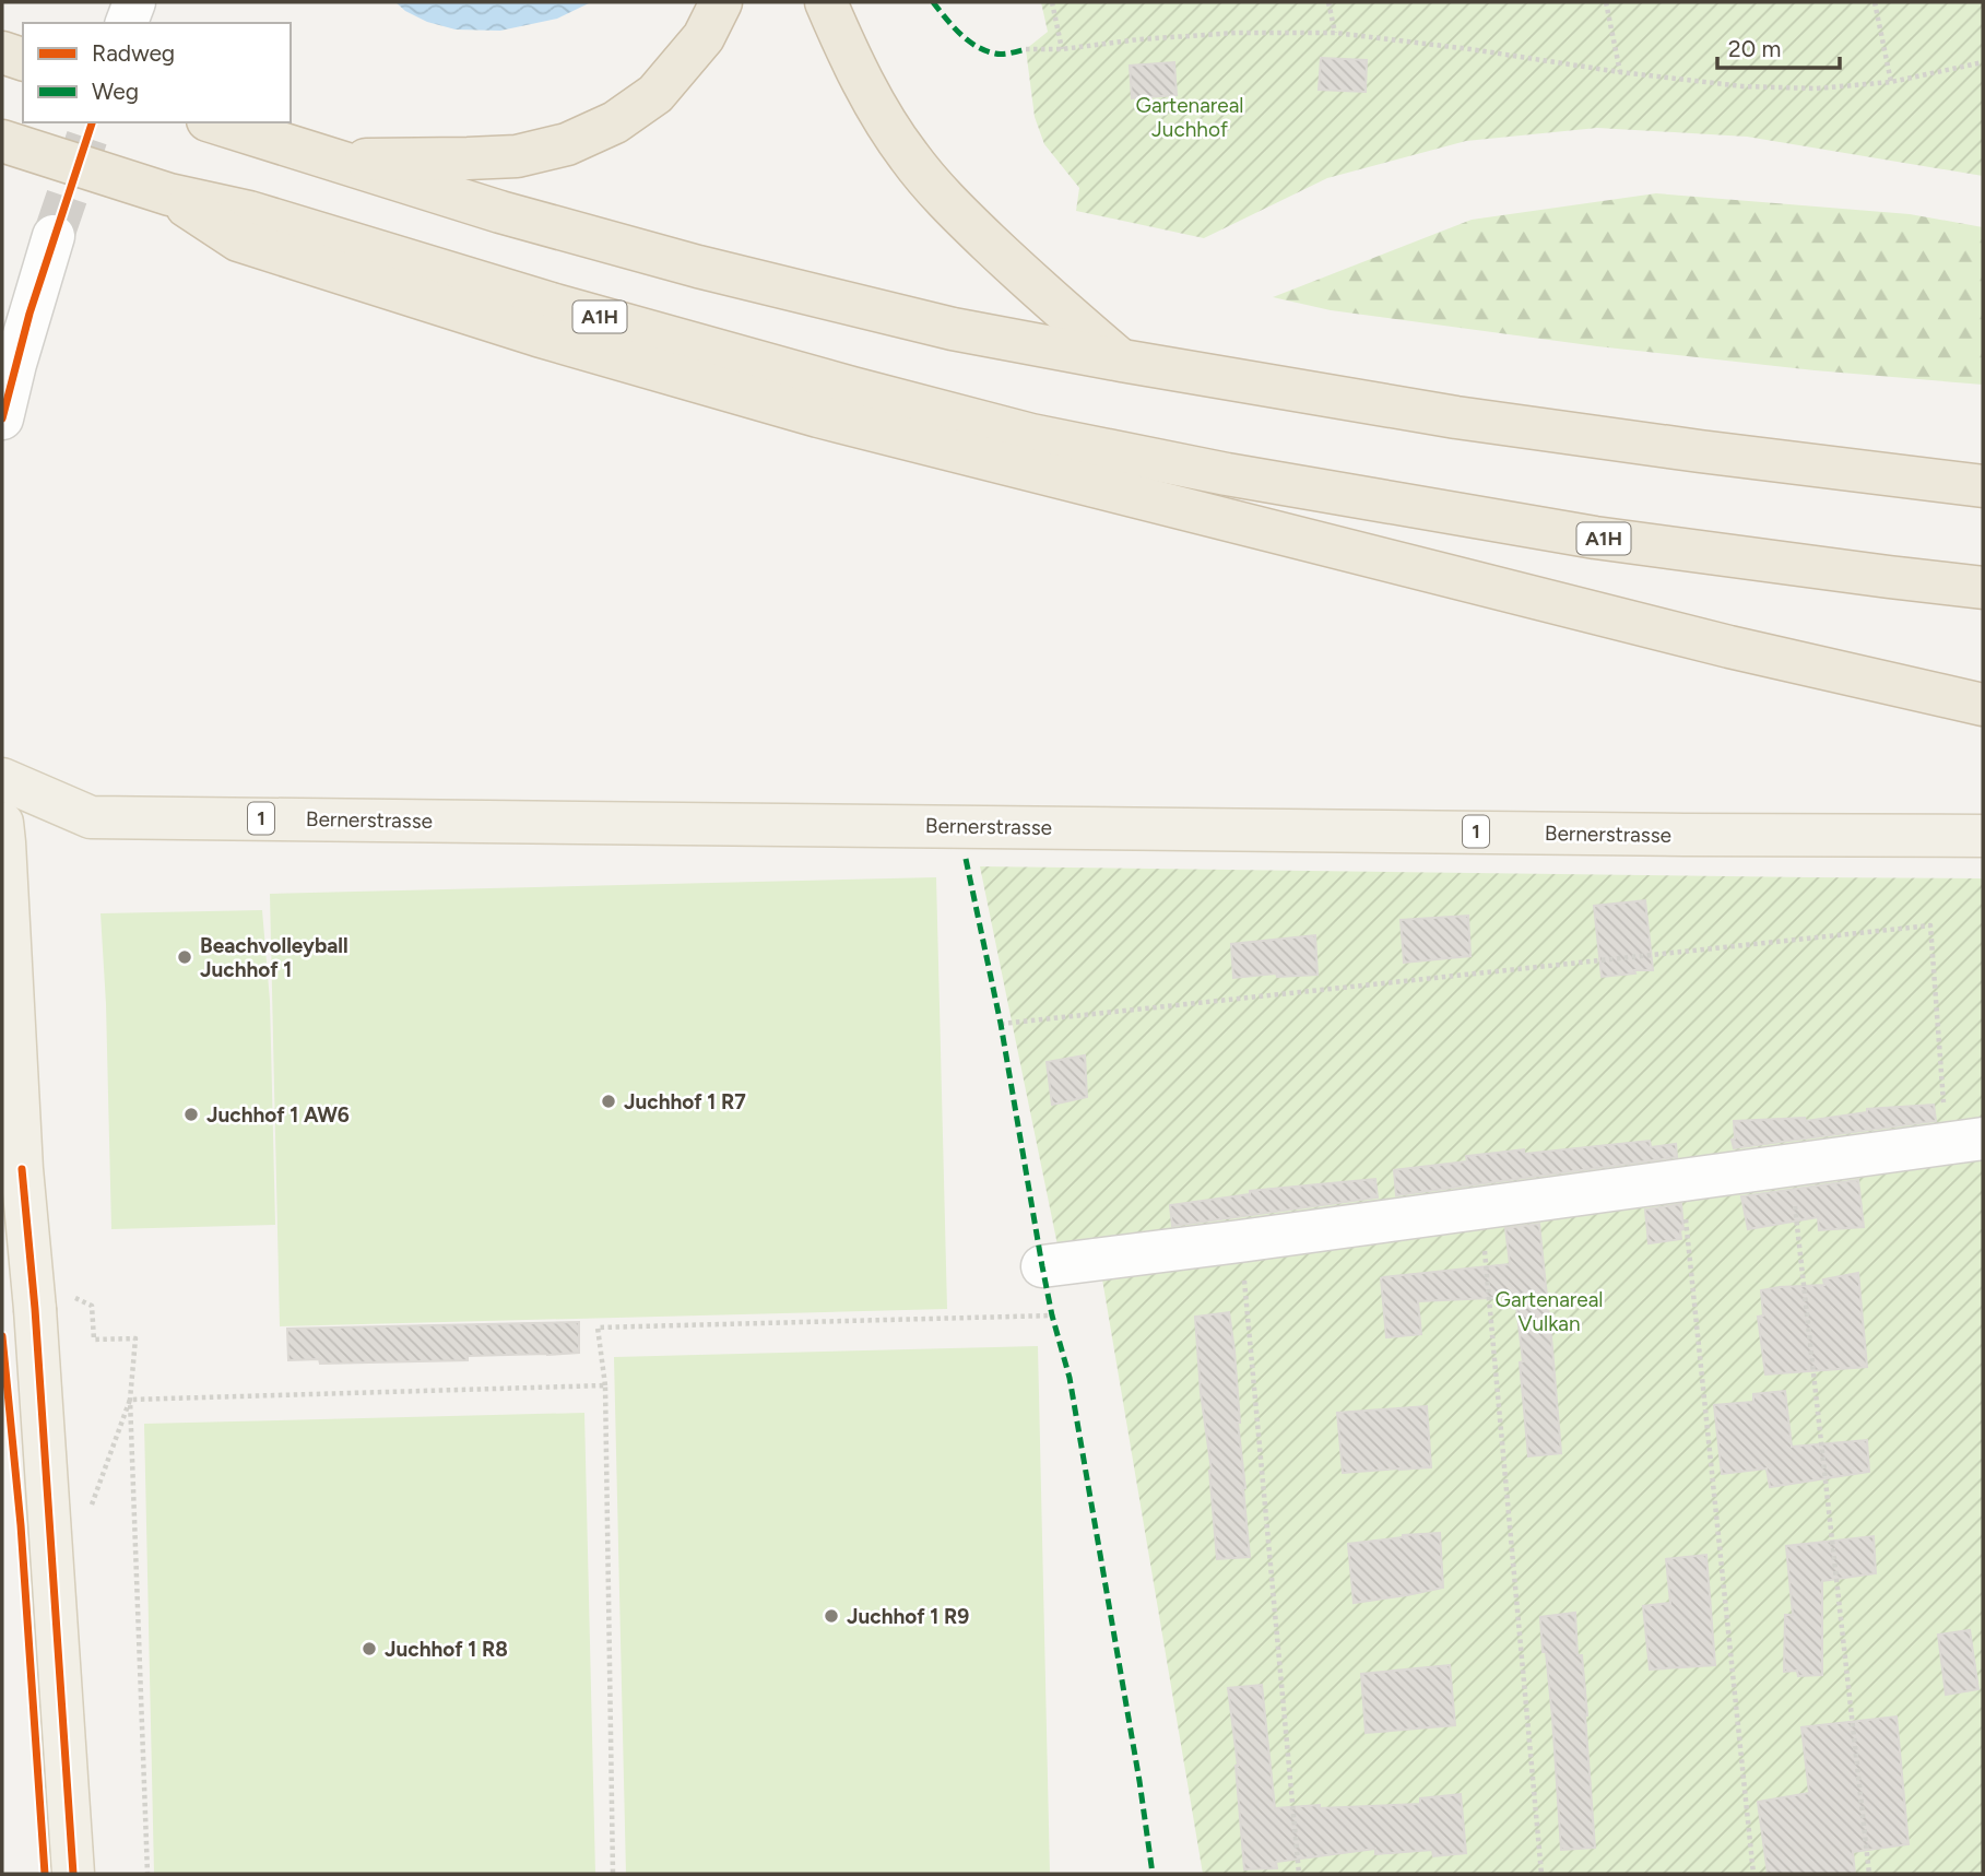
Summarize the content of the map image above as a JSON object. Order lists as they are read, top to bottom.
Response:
{
  "streets": {
    "highway": ["A1H"],
    "main road": ["1", "Bernerstrasse"]
  },
  "parks": ["Gartenareal Juchhof", "Gartenareal Vulkan"],
  "places": [
    "Beachvolleyball Juchhof 1",
    "Juchhof 1 R7",
    "Juchhof 1 AW6",
    "Juchhof 1 R9",
    "Juchhof 1 R8"
  ],
  "legend": ["Radweg", "Weg"],
  "scale_bar": "20 m"
}
